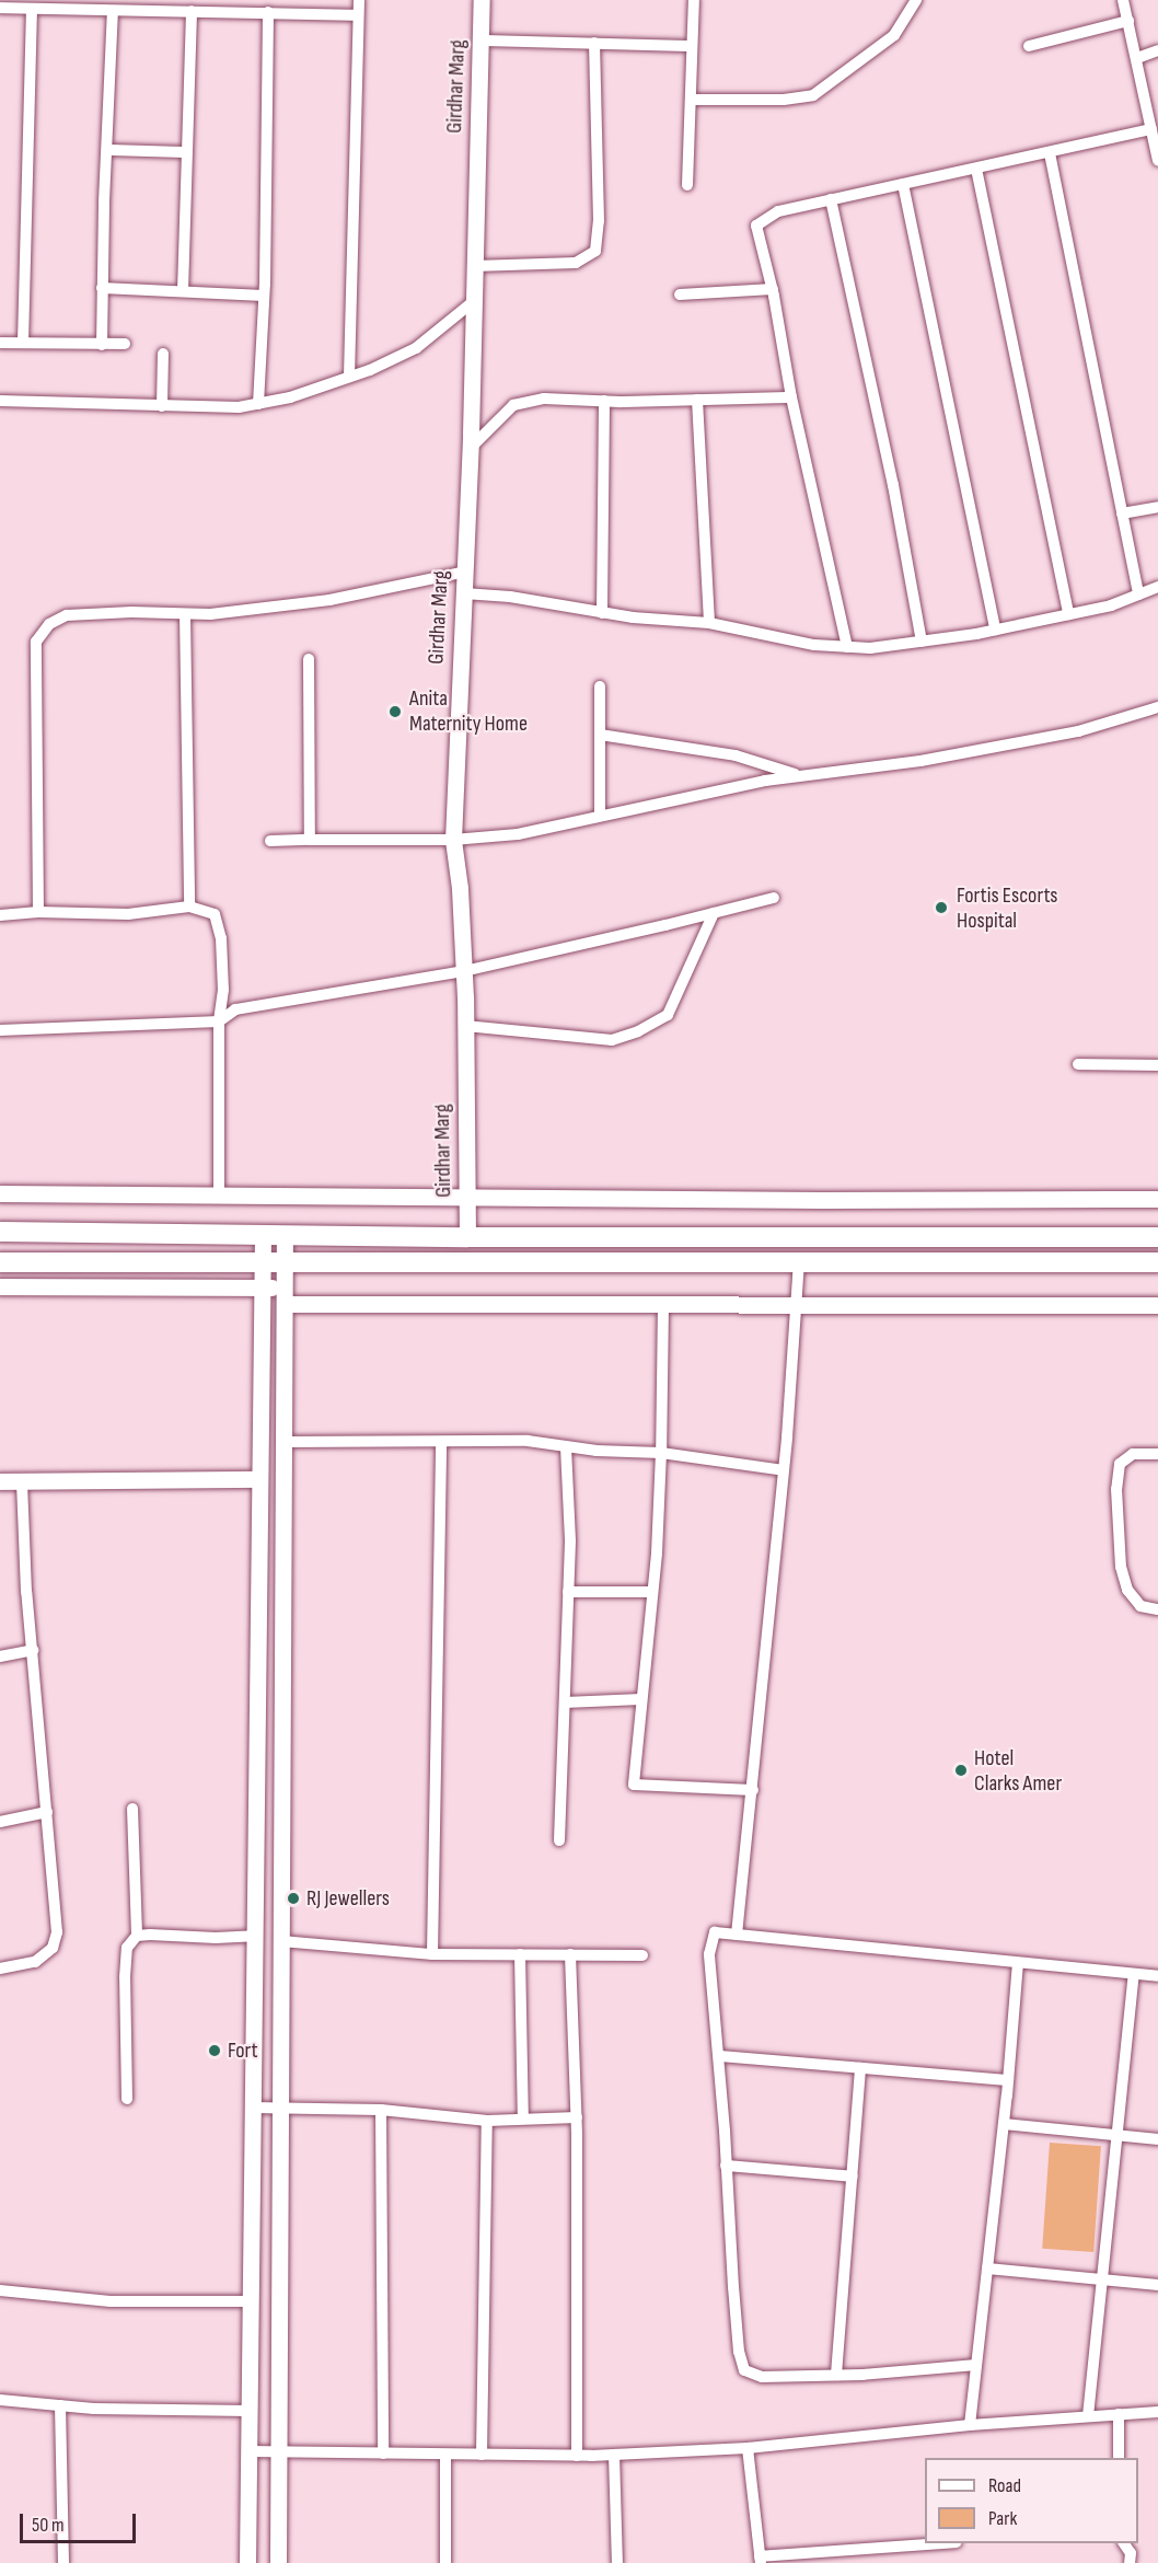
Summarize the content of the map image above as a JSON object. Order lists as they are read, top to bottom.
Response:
{
  "streets": {
    "street": ["Girdhar Marg"]
  },
  "places": [
    "Anita Maternity Home",
    "Fortis Escorts Hospital",
    "Hotel Clarks Amer",
    "RJ Jewellers",
    "Fort"
  ],
  "legend": ["Road", "Park"],
  "scale_bar": "50 m"
}
